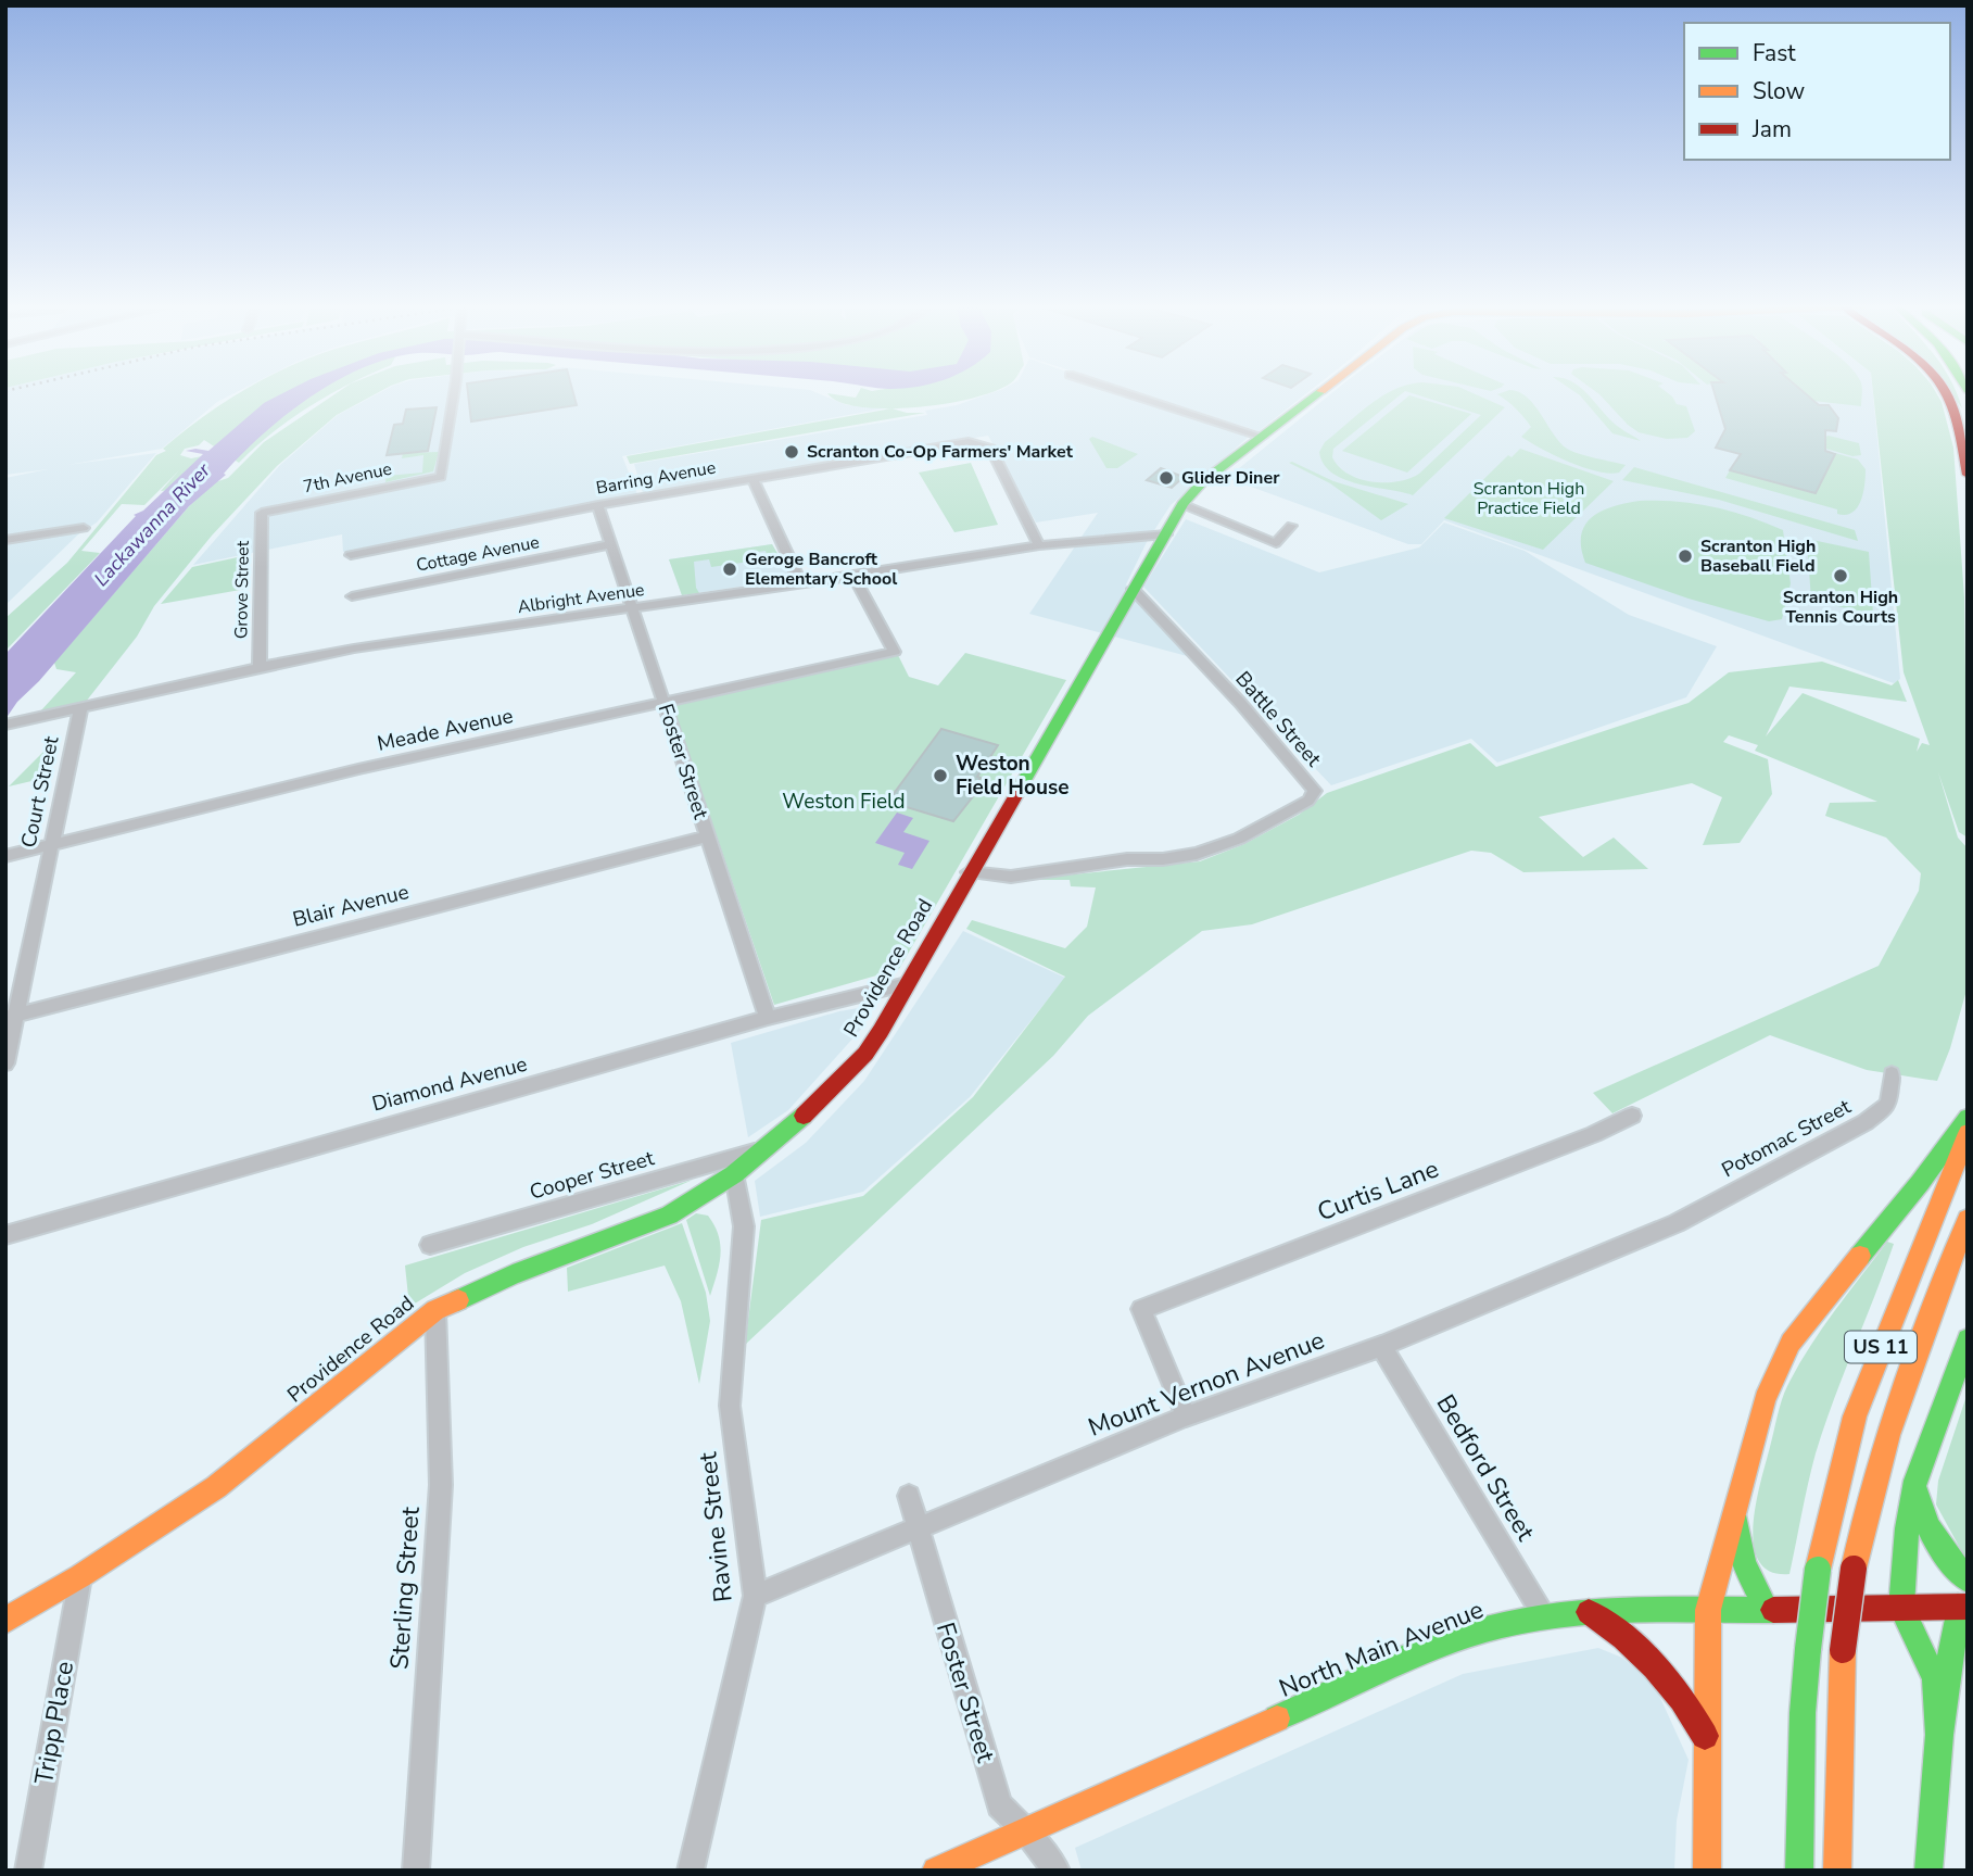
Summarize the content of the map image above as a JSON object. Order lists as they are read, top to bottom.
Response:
{
  "streets": {
    "main road": ["Providence Road", "US 11", "North Main Avenue"],
    "street": [
      "7th Avenue",
      "Barring Avenue",
      "Cottage Avenue",
      "Grove Street",
      "Albright Avenue",
      "Battle Street",
      "Meade Avenue",
      "Foster Street",
      "Court Street",
      "Blair Avenue",
      "Diamond Avenue",
      "Potomac Street",
      "Cooper Street",
      "Curtis Lane",
      "Mount Vernon Avenue",
      "Bedford Street",
      "Ravine Street",
      "Sterling Street",
      "Tripp Place"
    ]
  },
  "crossings": [
    ["7th Avenue", "Grove Street"],
    ["Barring Avenue", "Albright Avenue"],
    ["Barring Avenue", "Foster Street"],
    ["Cottage Avenue", "Foster Street"],
    ["Grove Street", "Albright Avenue"],
    ["Albright Avenue", "Meade Avenue"],
    ["Albright Avenue", "Foster Street"],
    ["Albright Avenue", "Court Street"],
    ["Albright Avenue", "Providence Road"],
    ["Battle Street", "Providence Road"],
    ["Meade Avenue", "Foster Street"],
    ["Meade Avenue", "Court Street"],
    ["Foster Street", "Blair Avenue"],
    ["Foster Street", "Diamond Avenue"],
    ["Foster Street", "Mount Vernon Avenue"],
    ["Foster Street", "North Main Avenue"],
    ["Court Street", "Blair Avenue"],
    ["Providence Road", "Diamond Avenue"],
    ["Providence Road", "Cooper Street"],
    ["Providence Road", "Ravine Street"],
    ["Providence Road", "Sterling Street"],
    ["Providence Road", "Tripp Place"],
    ["Potomac Street", "Mount Vernon Avenue"],
    ["Curtis Lane", "Mount Vernon Avenue"],
    ["Mount Vernon Avenue", "Bedford Street"],
    ["Mount Vernon Avenue", "Ravine Street"],
    ["Bedford Street", "North Main Avenue"]
  ],
  "water": ["Lackawanna River"],
  "parks": ["Scranton High Practice Field", "Weston Field"],
  "places": [
    "Scranton Co-Op Farmers' Market",
    "Glider Diner",
    "Scranton High Baseball Field",
    "Geroge Bancroft Elementary School",
    "Scranton High Tennis Courts",
    "Weston Field House"
  ],
  "legend": ["Fast", "Slow", "Jam"]
}
